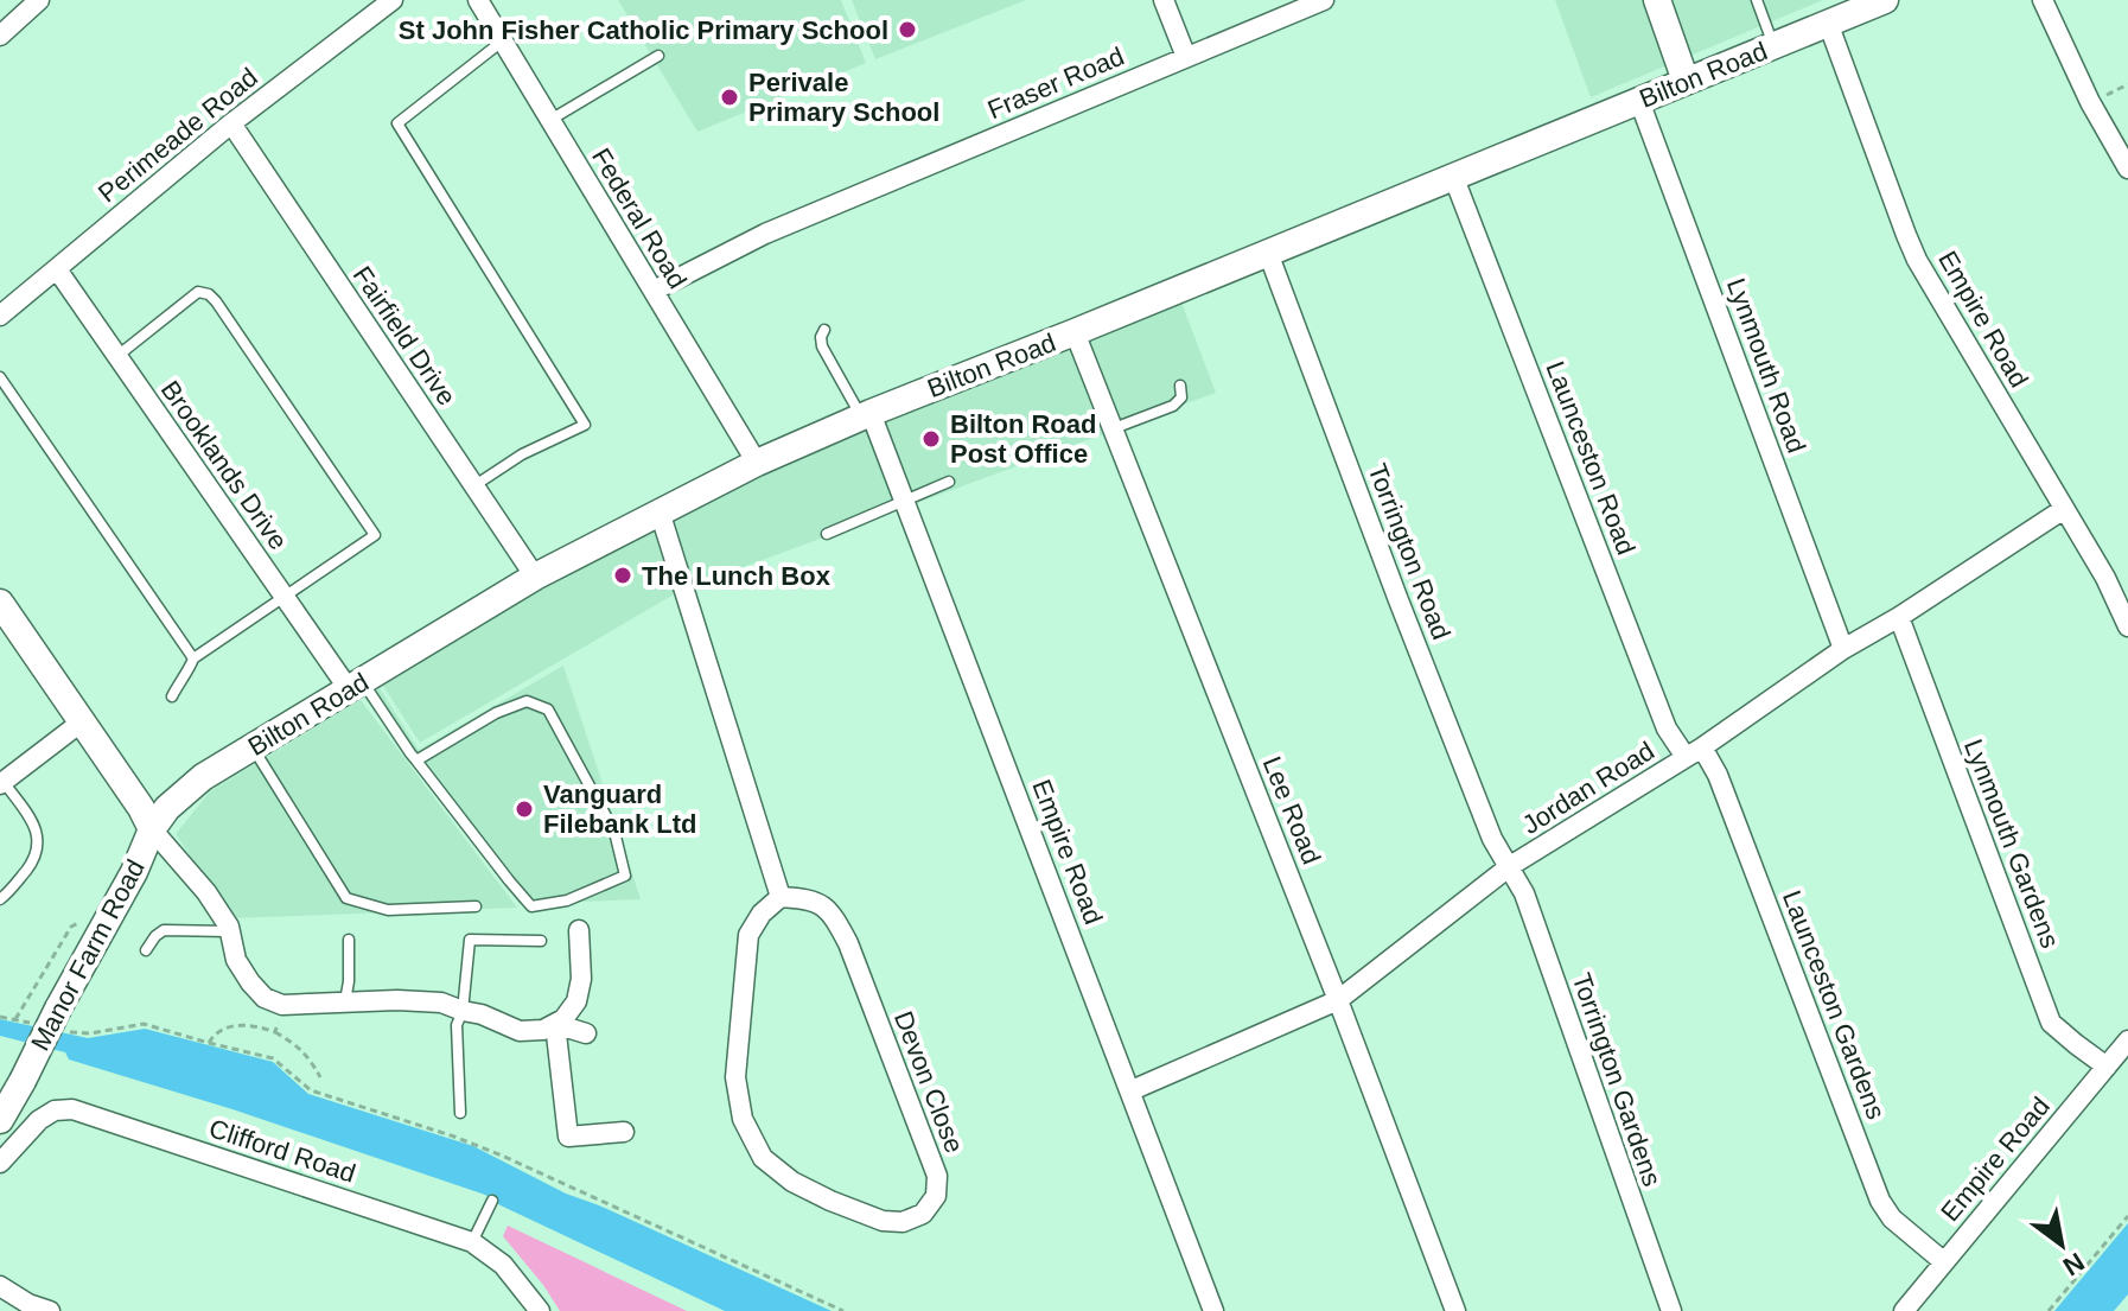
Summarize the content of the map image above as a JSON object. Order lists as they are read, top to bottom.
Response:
{
  "streets": {
    "street": [
      "Bilton Road",
      "Fraser Road",
      "Perimeade Road",
      "Federal Road",
      "Empire Road",
      "Fairfield Drive",
      "Lynmouth Road",
      "Launceston Road",
      "Brooklands Drive",
      "Torrington Road",
      "Jordan Road",
      "Lee Road",
      "Lynmouth Gardens",
      "Manor Farm Road",
      "Launceston Gardens",
      "Torrington Gardens",
      "Devon Close",
      "Clifford Road"
    ]
  },
  "crossings": [
    ["Bilton Road", "Federal Road"],
    ["Bilton Road", "Empire Road"],
    ["Bilton Road", "Fairfield Drive"],
    ["Bilton Road", "Lynmouth Road"],
    ["Bilton Road", "Launceston Road"],
    ["Bilton Road", "Brooklands Drive"],
    ["Bilton Road", "Torrington Road"],
    ["Bilton Road", "Lee Road"],
    ["Bilton Road", "Manor Farm Road"],
    ["Fraser Road", "Federal Road"],
    ["Perimeade Road", "Fairfield Drive"],
    ["Perimeade Road", "Brooklands Drive"],
    ["Empire Road", "Jordan Road"],
    ["Empire Road", "Lynmouth Gardens"],
    ["Empire Road", "Launceston Gardens"],
    ["Lynmouth Road", "Jordan Road"],
    ["Launceston Road", "Jordan Road"],
    ["Launceston Road", "Launceston Gardens"],
    ["Torrington Road", "Jordan Road"],
    ["Torrington Road", "Torrington Gardens"],
    ["Jordan Road", "Lee Road"],
    ["Jordan Road", "Lynmouth Gardens"],
    ["Jordan Road", "Launceston Gardens"],
    ["Jordan Road", "Torrington Gardens"]
  ],
  "places": [
    "St John Fisher Catholic Primary School",
    "Perivale Primary School",
    "Bilton Road Post Office",
    "The Lunch Box",
    "Vanguard Filebank Ltd"
  ],
  "north": "bottom right"
}
